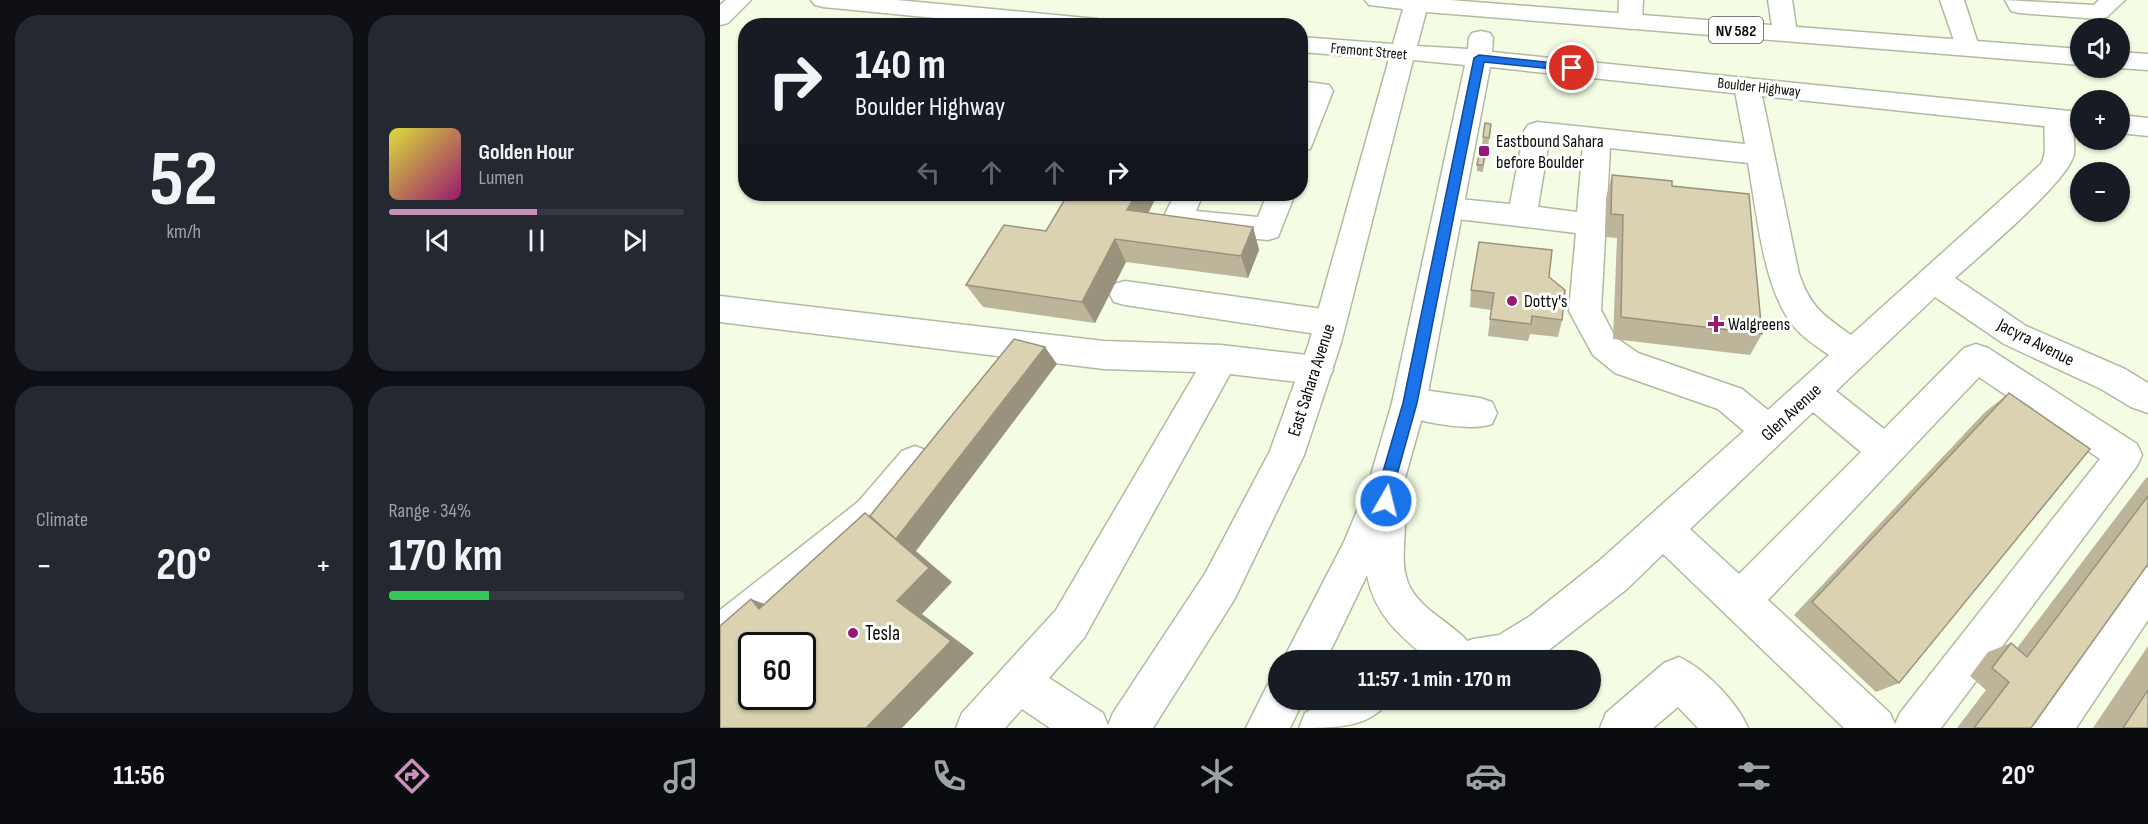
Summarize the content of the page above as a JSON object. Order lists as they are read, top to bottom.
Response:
{
  "streets": {
    "main road": [
      "NV 582",
      "Fremont Street",
      "Boulder Highway",
      "Jacyra Avenue",
      "East Sahara Avenue",
      "Glen Avenue"
    ]
  },
  "crossings": [
    ["NV 582", "East Sahara Avenue"],
    ["Fremont Street", "Boulder Highway"],
    ["Fremont Street", "East Sahara Avenue"],
    ["Boulder Highway", "Glen Avenue"],
    ["Jacyra Avenue", "Glen Avenue"]
  ],
  "places": {
    "transit": ["Eastbound Sahara before Boulder"],
    "other": ["Dotty's", "Tesla"],
    "health": ["Walgreens"]
  },
  "page": {
    "tile": [
      ["52", "km/h"],
      "Climate",
      ["Range · 34%", "170 km"]
    ],
    "map_buttons": ["+", "−"],
    "turn": ["140 m", "Boulder Highway"],
    "song": ["Golden Hour", "Lumen"],
    "heat": ["−", "20°", "+"],
    "limit": "60",
    "trip": "11:57 · 1 min · 170 m",
    "tabs": ["11:56", "20°"]
  }
}
